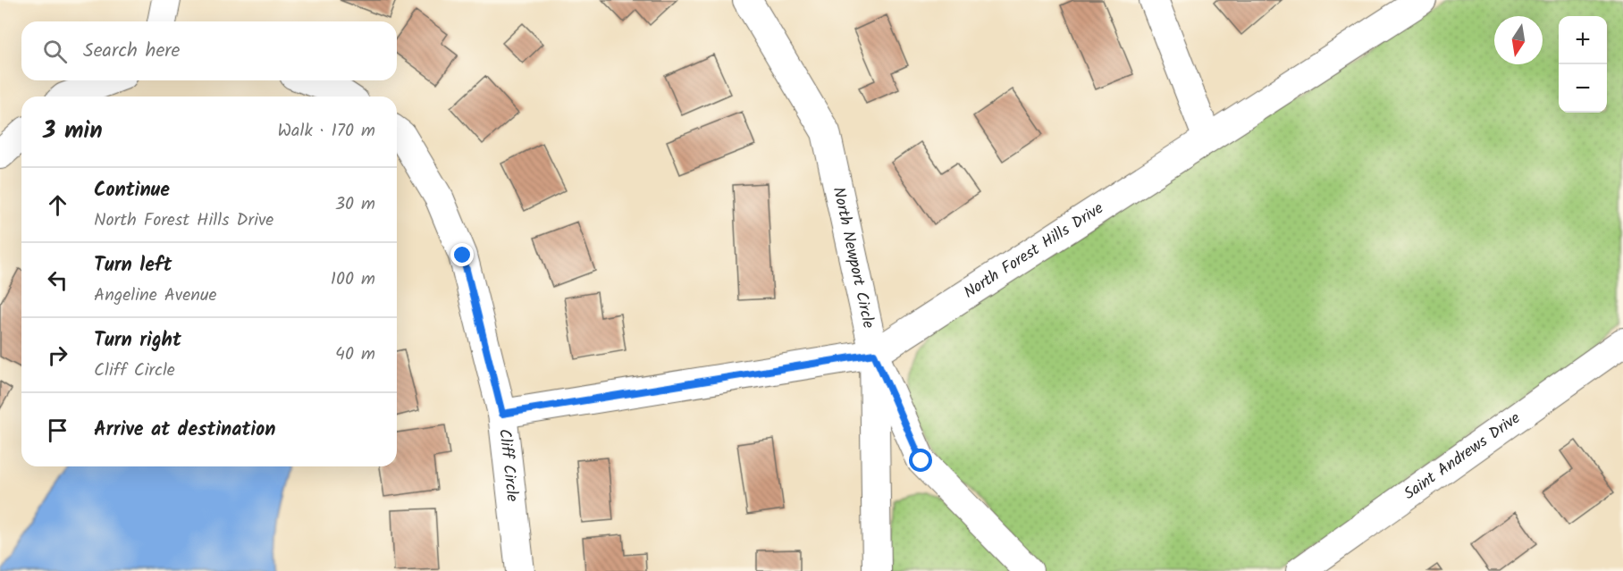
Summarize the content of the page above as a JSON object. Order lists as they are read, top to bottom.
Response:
{
  "streets": {
    "street": [
      "North Forest Hills Drive",
      "North Newport Circle",
      "Saint Andrews Drive",
      "Cliff Circle"
    ]
  },
  "crossings": [
    ["North Forest Hills Drive", "North Newport Circle"]
  ],
  "north": "bottom",
  "page": {
    "map_buttons": ["+", "−"],
    "search": "Search here",
    "heading": ["3 min", "Walk · 170 m"],
    "list": [
      ["Continue", "North Forest Hills Drive", "30 m"],
      ["Turn left", "Angeline Avenue", "100 m"],
      ["Turn right", "Cliff Circle", "40 m"],
      "Arrive at destination"
    ]
  }
}
